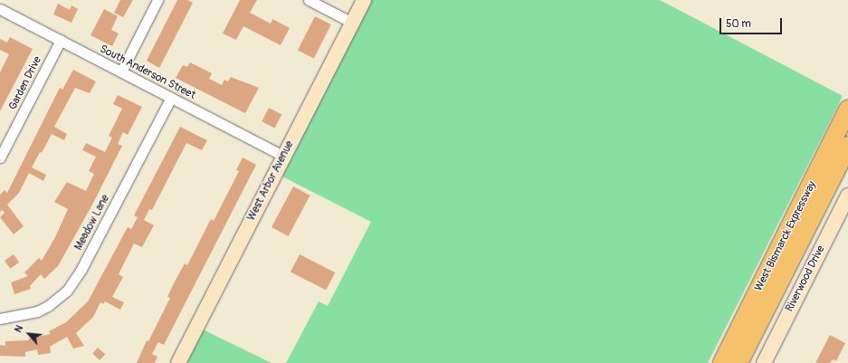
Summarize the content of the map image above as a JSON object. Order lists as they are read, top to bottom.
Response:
{
  "streets": {
    "highway": ["West Bismarck Expressway"],
    "main road": ["West Arbor Avenue", "Riverwood Drive"],
    "street": ["South Anderson Street", "Garden Drive", "Meadow Lane"]
  },
  "crossings": [
    ["South Anderson Street", "Garden Drive"],
    ["South Anderson Street", "West Arbor Avenue"],
    ["South Anderson Street", "Meadow Lane"]
  ],
  "scale_bar": "50 m",
  "north": "top left"
}
